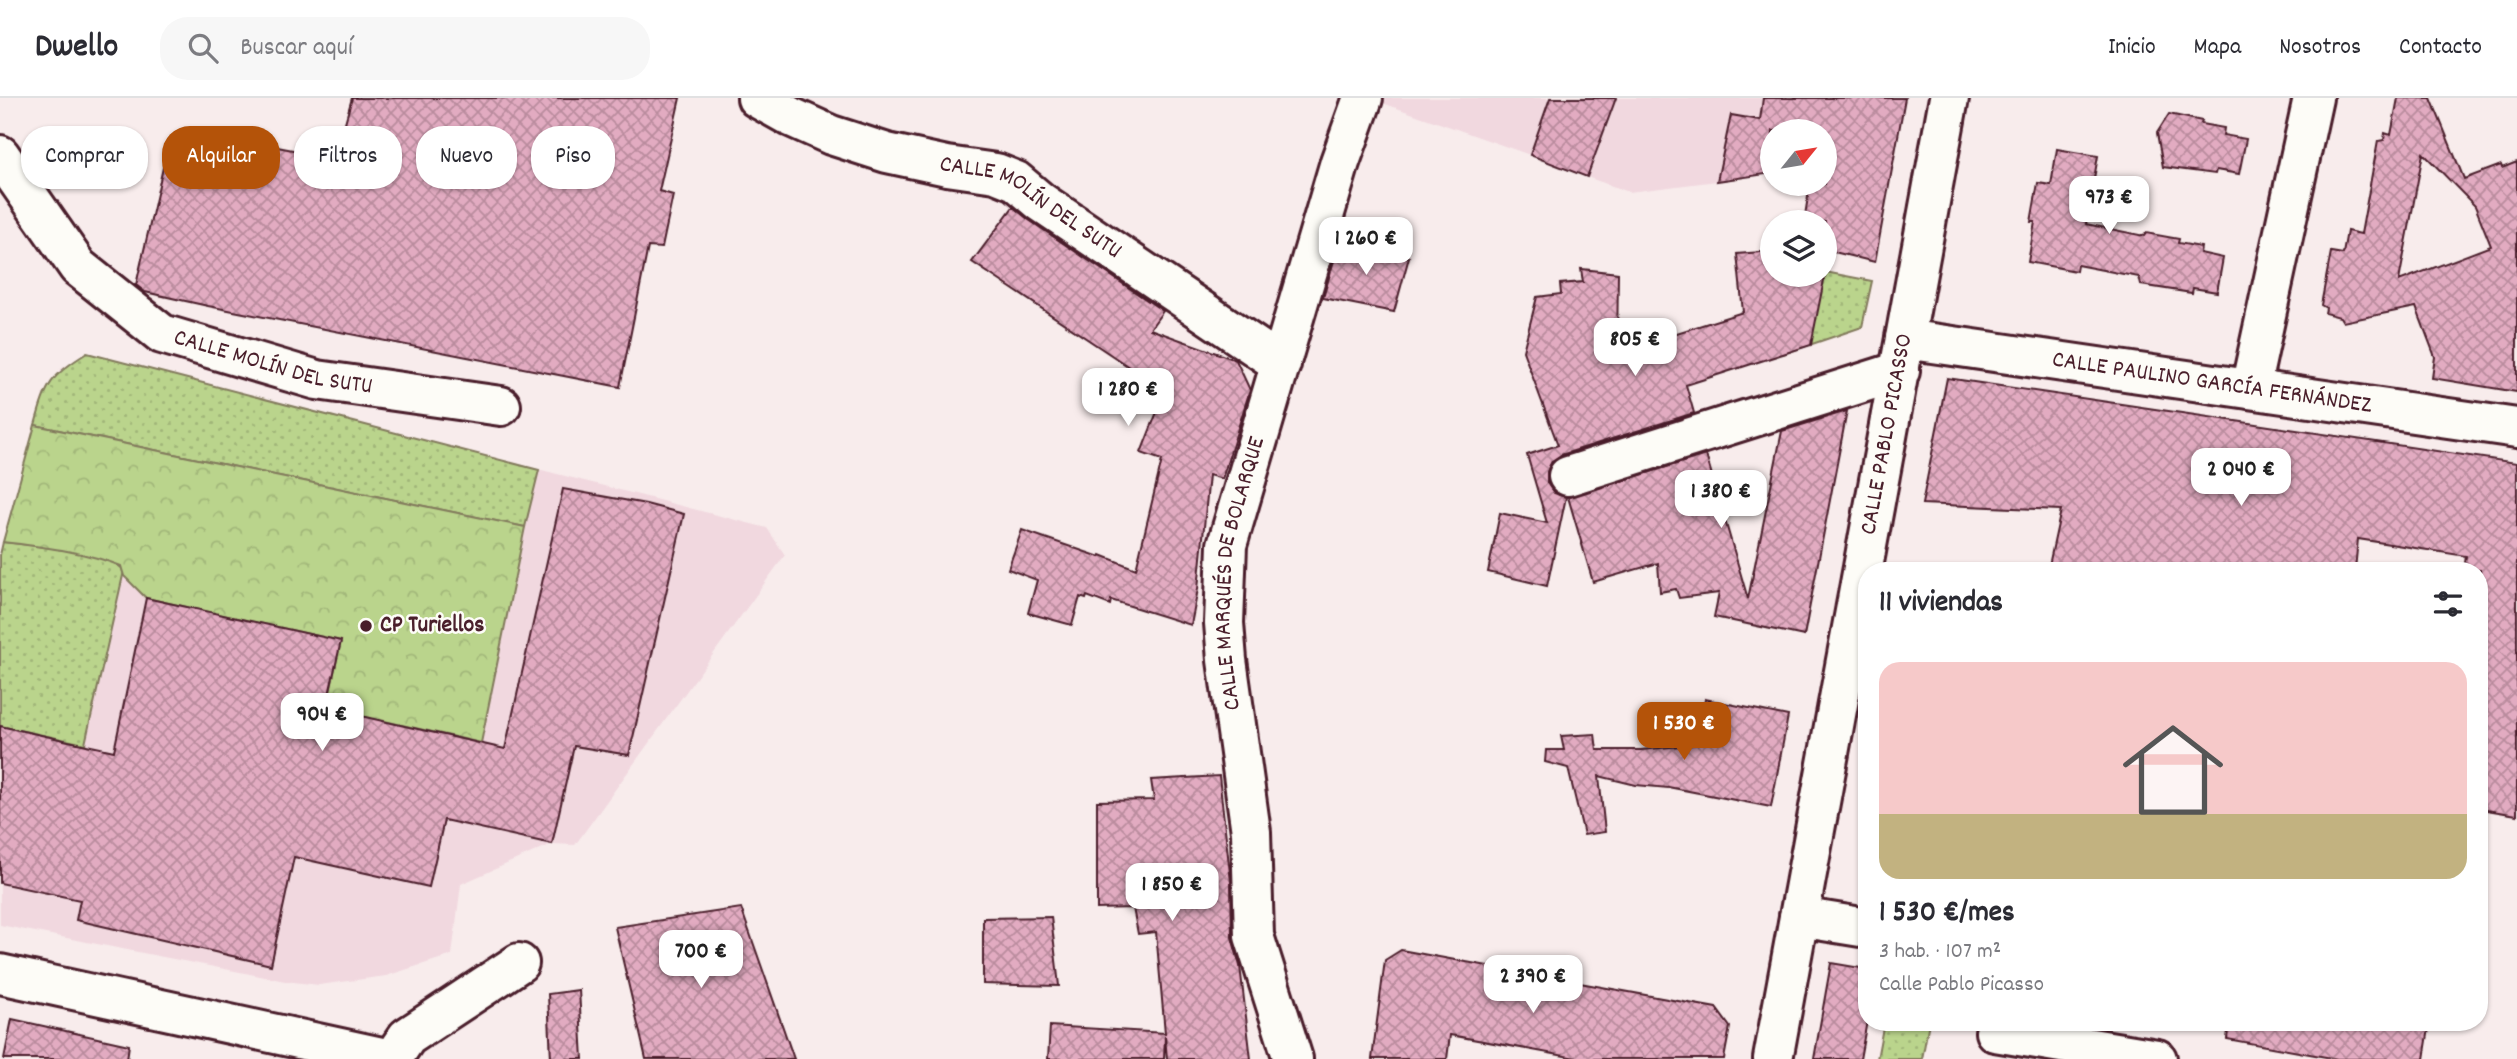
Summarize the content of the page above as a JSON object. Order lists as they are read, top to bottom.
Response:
{
  "streets": {
    "street": [
      "CALLE MOLÍN DEL SUTU",
      "CALLE PAULINO GARCÍA FERNÁNDEZ",
      "CALLE PABLO PICASSO",
      "CALLE MARQUÉS DE BOLARQUE"
    ]
  },
  "crossings": [
    ["CALLE MOLÍN DEL SUTU", "CALLE MARQUÉS DE BOLARQUE"],
    ["CALLE PAULINO GARCÍA FERNÁNDEZ", "CALLE PABLO PICASSO"]
  ],
  "places": ["CP Turiellos"],
  "north": "top right",
  "page": {
    "header": "Dwello",
    "search": "Buscar aquí",
    "nav": [
      "Inicio",
      "Mapa",
      "Nosotros",
      "Contacto"
    ],
    "chip": [
      "Comprar",
      "Alquilar",
      "Filtros",
      "Nuevo",
      "Piso"
    ],
    "price": [
      "973 €",
      "1 260 €",
      "805 €",
      "1 280 €",
      "2 040 €",
      "1 380 €",
      "904 €",
      "1 530 €",
      "1 850 €",
      "700 €",
      "2 390 €"
    ],
    "heading": "11 viviendas",
    "list": [
      {
        "name": "1 530 €/mes",
        "note": "3 hab. · 107 m² · Calle Pablo Picasso"
      }
    ]
  }
}
